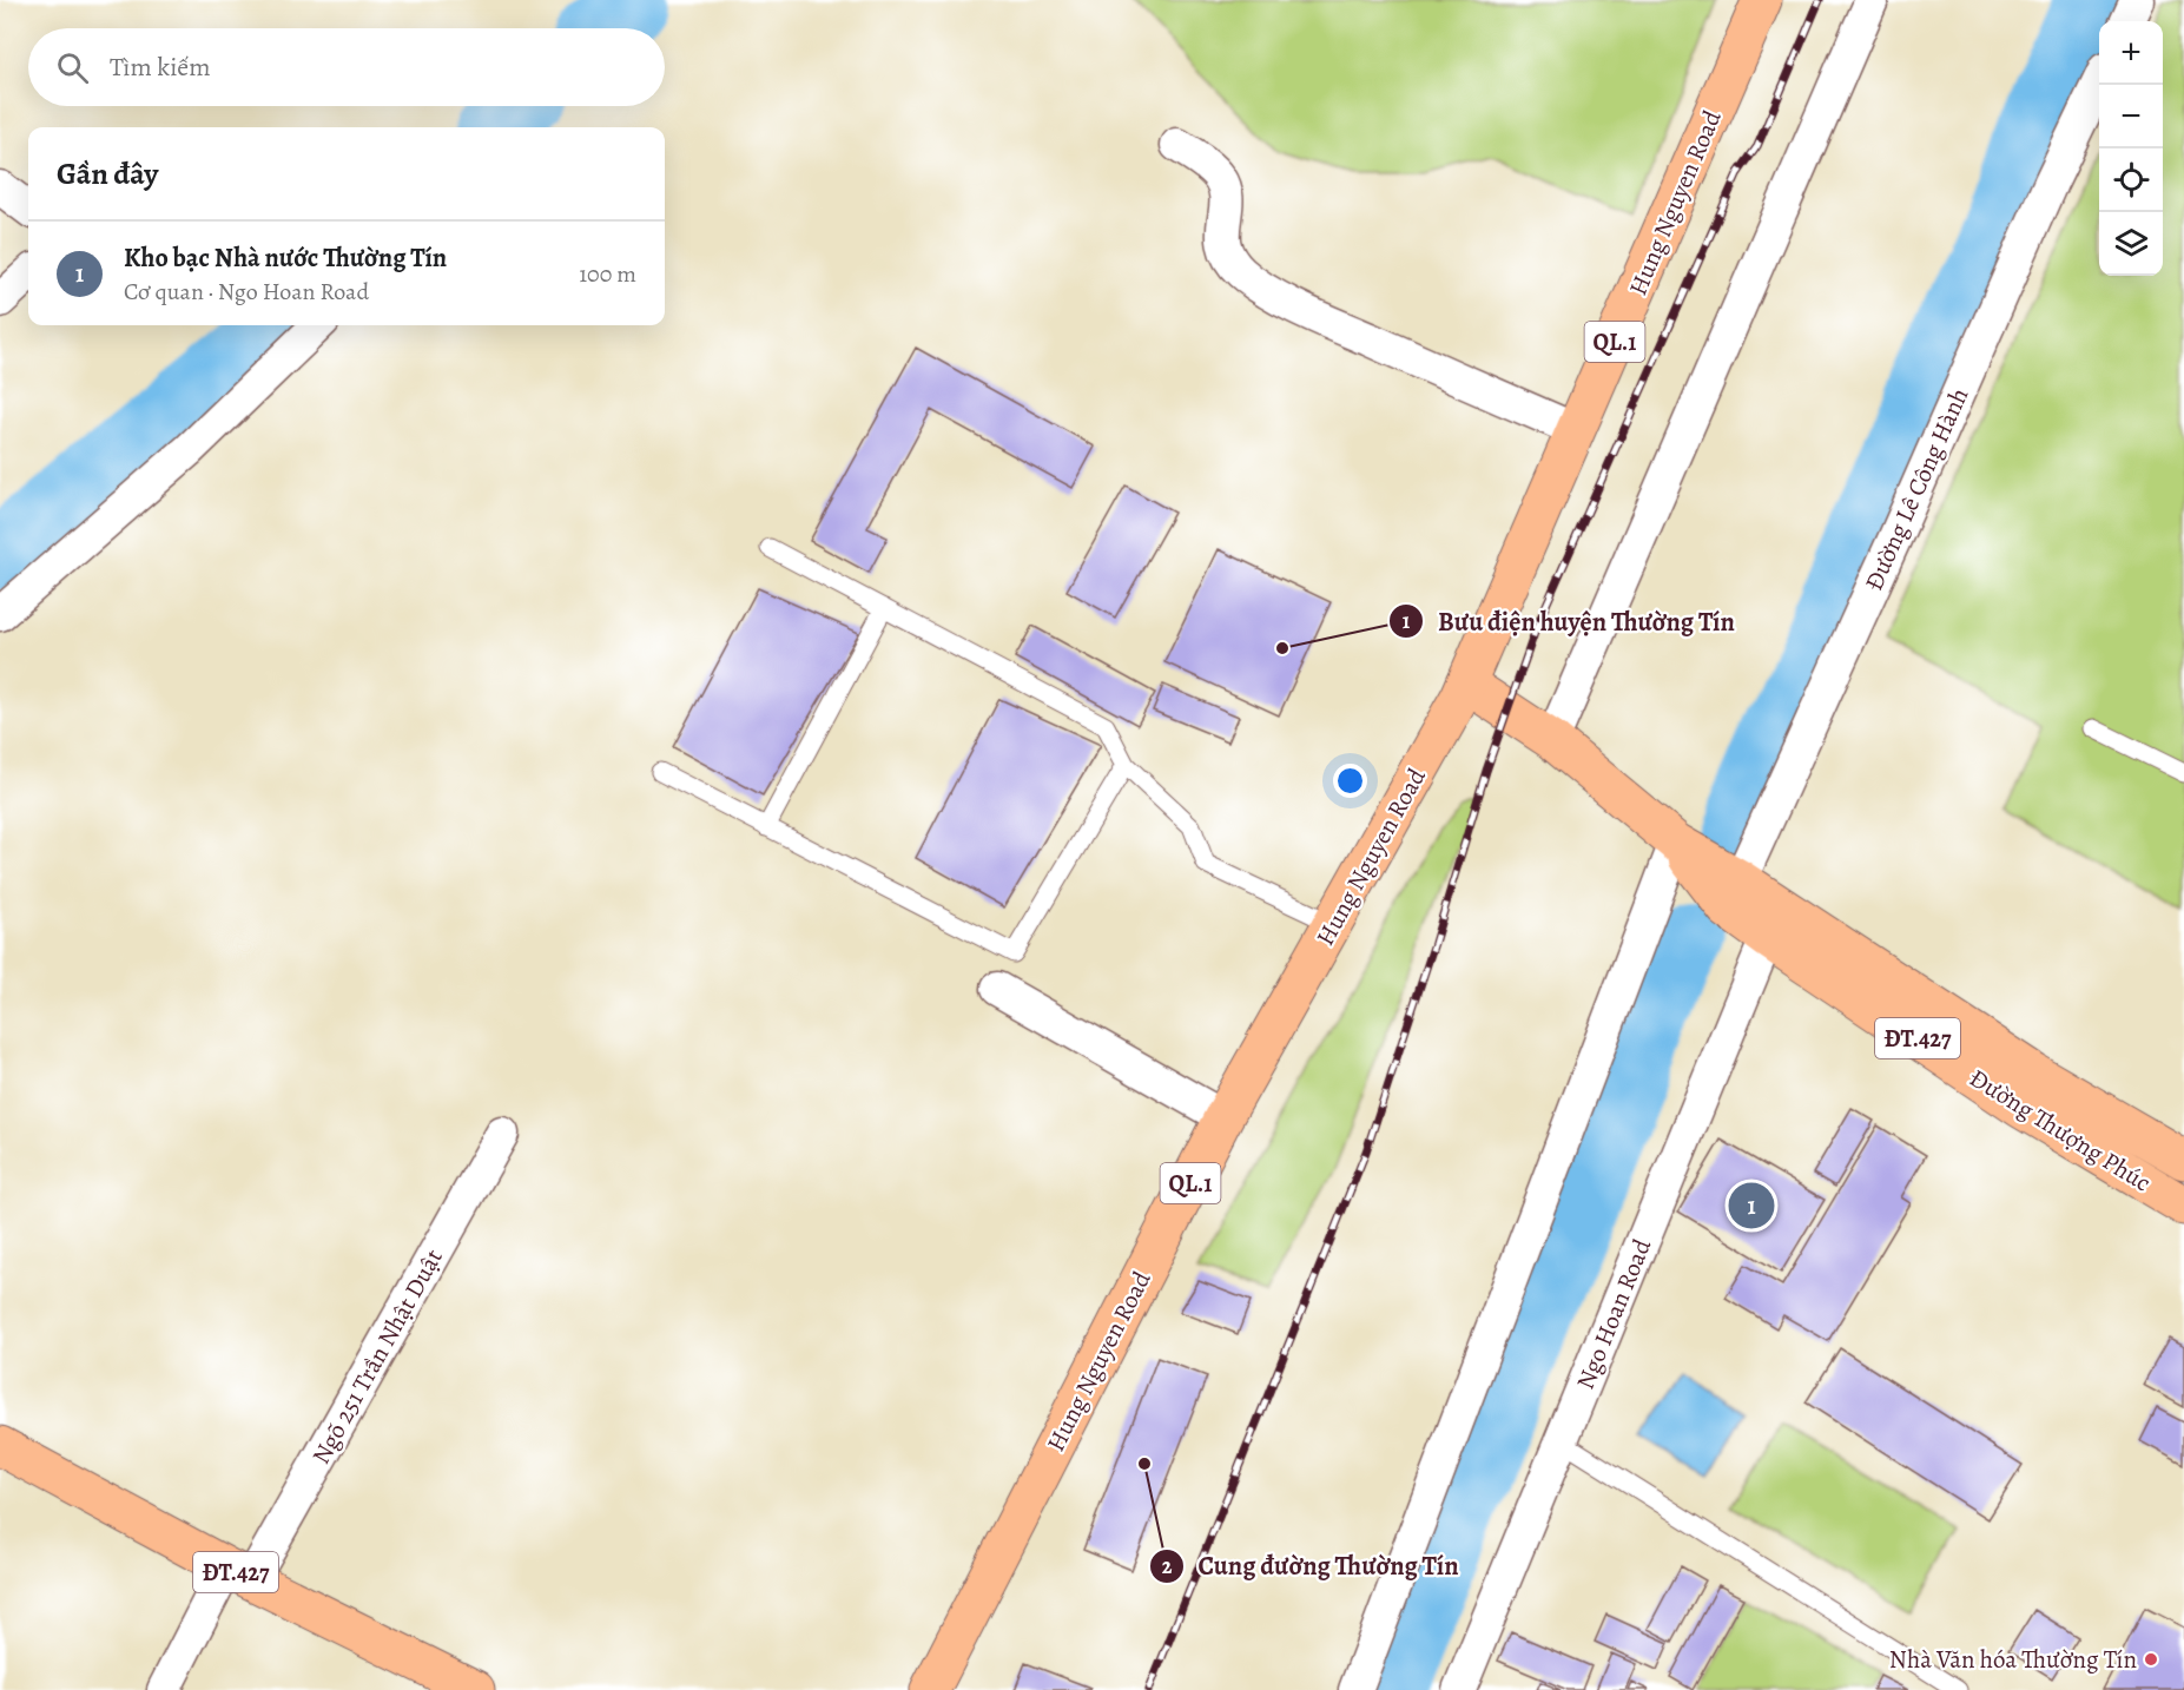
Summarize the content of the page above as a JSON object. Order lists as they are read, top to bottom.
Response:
{
  "streets": {
    "main road": [
      "Hung Nguyen Road",
      "QL.1",
      "ĐT.427",
      "Đường Thượng Phúc"
    ],
    "street": ["Đường Lê Công Hành", "Ngo Hoan Road", "Ngõ 251 Trần Nhật Duật"]
  },
  "crossings": [
    ["Hung Nguyen Road", "Đường Thượng Phúc"],
    ["Đường Lê Công Hành", "Đường Thượng Phúc"],
    ["ĐT.427", "Ngõ 251 Trần Nhật Duật"],
    ["Đường Thượng Phúc", "Ngo Hoan Road"]
  ],
  "places": ["Bưu điện huyện Thường Tín", "Cung đường Thường Tín", "Nhà Văn hóa Thường Tín"],
  "page": {
    "map_buttons": ["+", "−"],
    "search": "Tìm kiếm",
    "heading": "Gần đây",
    "list": [
      {
        "mark": "1",
        "name": "Kho bạc Nhà nước Thường Tín",
        "note": "Cơ quan · Ngo Hoan Road",
        "value": "100 m"
      }
    ],
    "pins": "1"
  }
}
